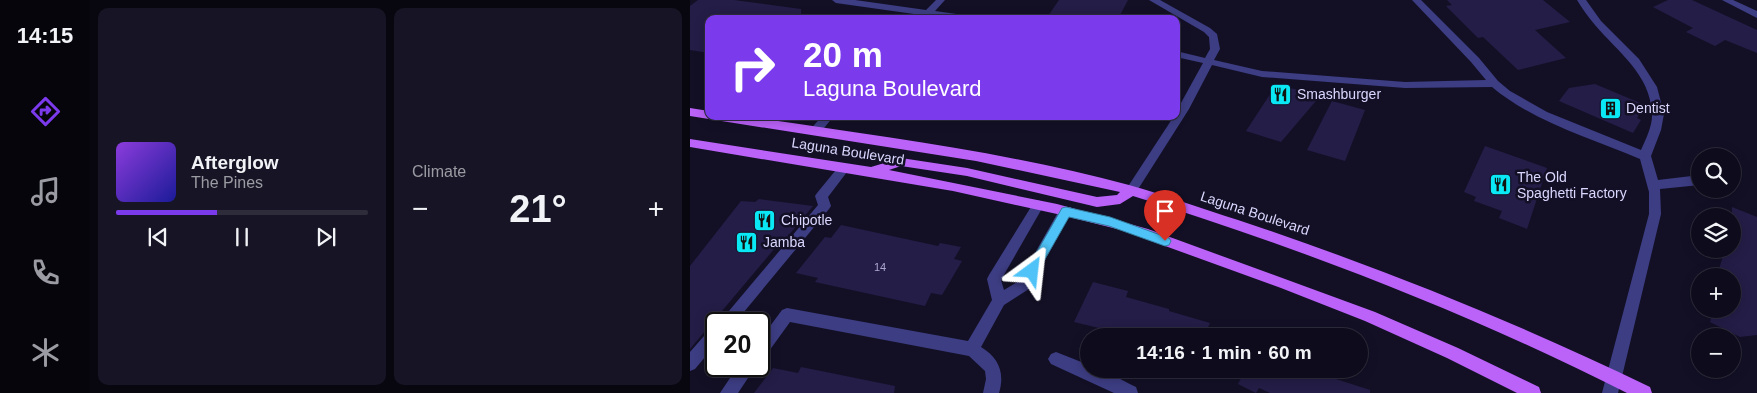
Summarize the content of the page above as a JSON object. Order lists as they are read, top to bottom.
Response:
{
  "streets": {
    "main road": ["Laguna Boulevard"]
  },
  "places": {
    "restaurant": [
      "Smashburger",
      "The Old Spaghetti Factory",
      "Chipotle",
      "Jamba"
    ],
    "building": ["Dentist"]
  },
  "house_numbers": ["14"],
  "page": {
    "tabs": "14:15",
    "tile": "Climate",
    "turn": ["20 m", "Laguna Boulevard"],
    "song": ["Afterglow", "The Pines"],
    "map_buttons": ["+", "−"],
    "heat": ["−", "21°", "+"],
    "limit": "20",
    "trip": "14:16 · 1 min · 60 m"
  }
}
